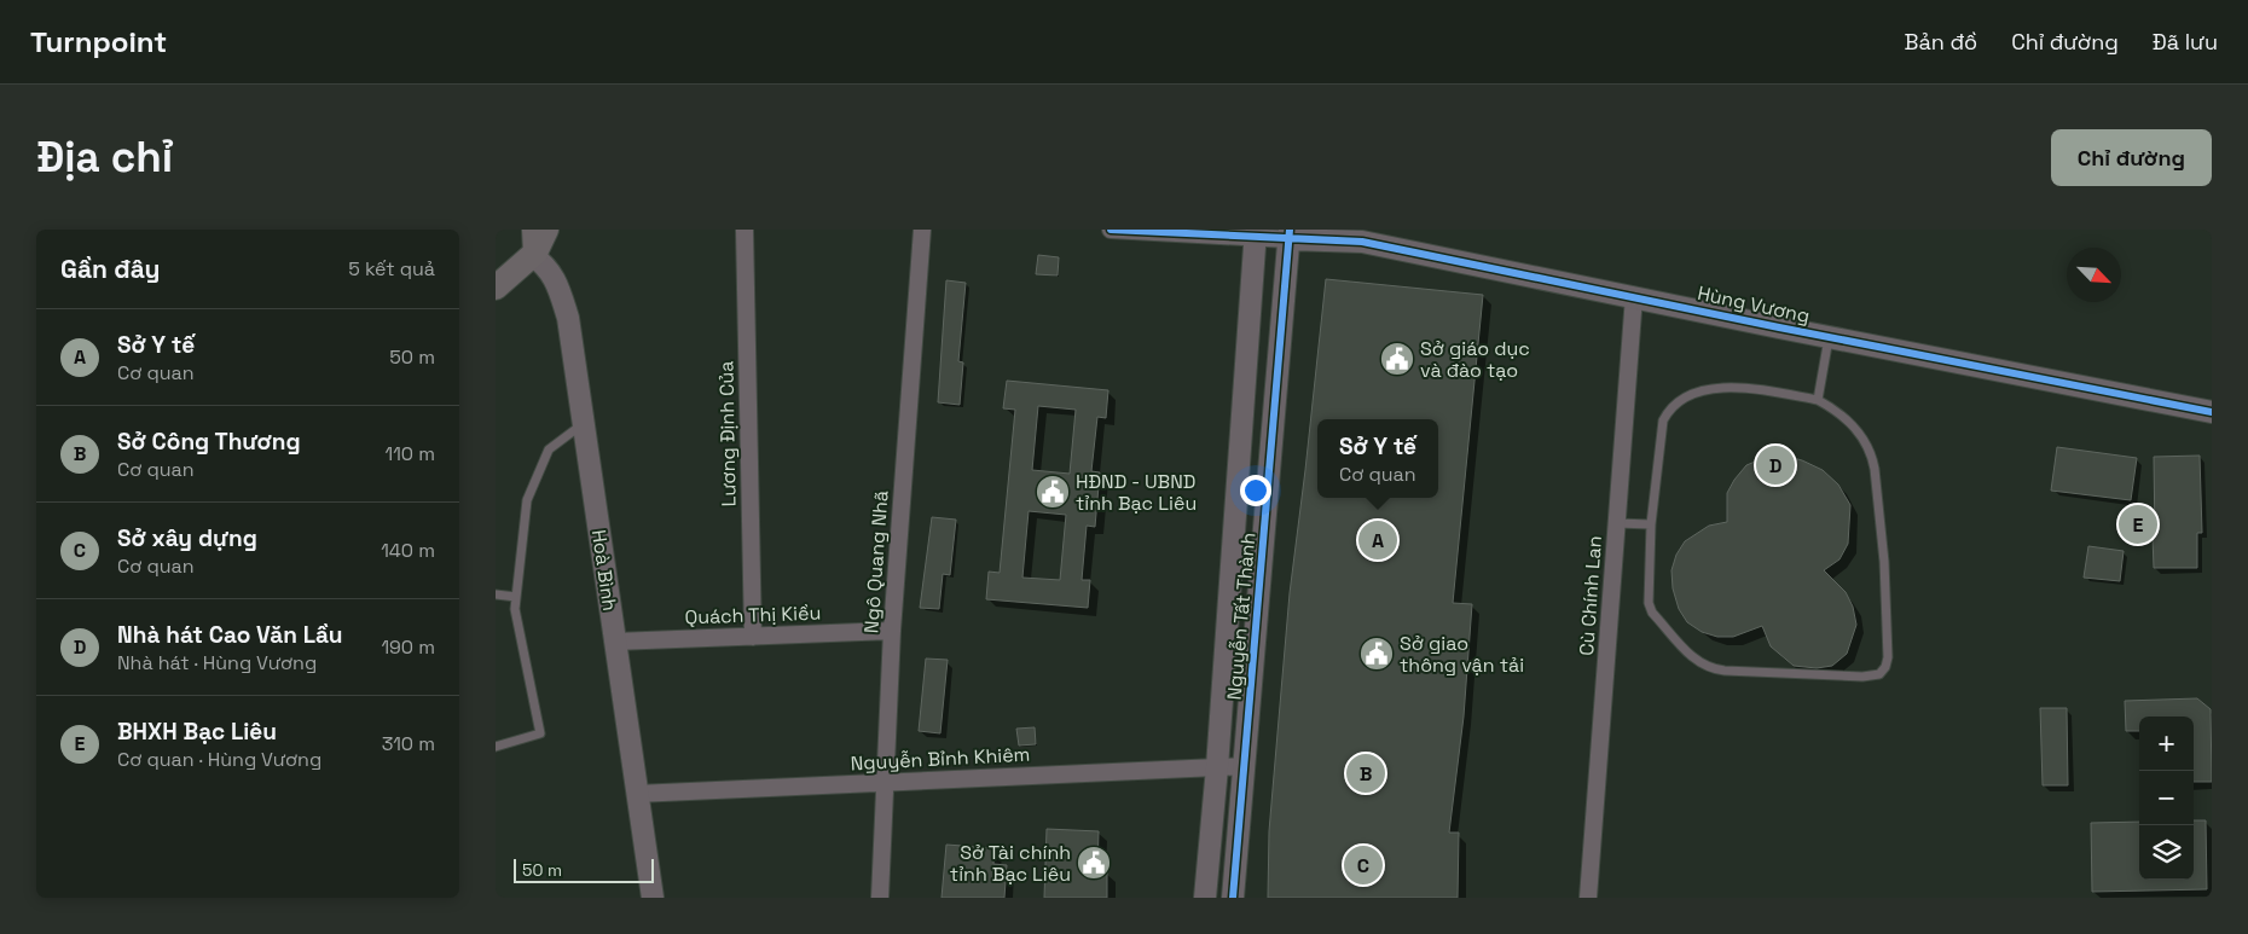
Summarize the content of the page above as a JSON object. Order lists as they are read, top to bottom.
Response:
{
  "streets": {
    "street": [
      "Hùng Vương",
      "Lương Định Của",
      "Ngô Quang Nhã",
      "Hoà Bình",
      "Cù Chính Lan",
      "Quách Thị Kiều",
      "Nguyễn Tất Thành",
      "Nguyễn Bỉnh Khiêm"
    ]
  },
  "crossings": [
    ["Hùng Vương", "Cù Chính Lan"],
    ["Hùng Vương", "Nguyễn Tất Thành"],
    ["Lương Định Của", "Quách Thị Kiều"],
    ["Ngô Quang Nhã", "Quách Thị Kiều"],
    ["Ngô Quang Nhã", "Nguyễn Bỉnh Khiêm"],
    ["Hoà Bình", "Quách Thị Kiều"],
    ["Hoà Bình", "Nguyễn Bỉnh Khiêm"],
    ["Nguyễn Tất Thành", "Nguyễn Bỉnh Khiêm"]
  ],
  "places": {
    "public building": [
      "Sở giáo dục và đào tạo",
      "HĐND - UBND tỉnh Bạc Liêu",
      "Sở giao thông vận tải",
      "Sở Tài chính tỉnh Bạc Liêu"
    ]
  },
  "scale_bar": "50 m",
  "north": "bottom right",
  "page": {
    "header": "Turnpoint",
    "nav": ["Bản đồ", "Chỉ đường", "Đã lưu"],
    "buttons": "Chỉ đường",
    "title": "Địa chỉ",
    "heading": ["Gần đây", "5 kết quả"],
    "list": [
      {
        "mark": "A",
        "name": "Sở Y tế",
        "note": "Cơ quan",
        "value": "50 m"
      },
      {
        "mark": "B",
        "name": "Sở Công Thương",
        "note": "Cơ quan",
        "value": "110 m"
      },
      {
        "mark": "C",
        "name": "Sở xây dựng",
        "note": "Cơ quan",
        "value": "140 m"
      },
      {
        "mark": "D",
        "name": "Nhà hát Cao Văn Lầu",
        "note": "Nhà hát · Hùng Vương",
        "value": "190 m"
      },
      {
        "mark": "E",
        "name": "BHXH Bạc Liêu",
        "note": "Cơ quan · Hùng Vương",
        "value": "310 m"
      }
    ],
    "popup": ["Sở Y tế", "Cơ quan"],
    "pins": [
      "D",
      "E",
      "A",
      "B",
      "C"
    ],
    "map_buttons": ["+", "−"],
    "scale": "50 m"
  }
}
